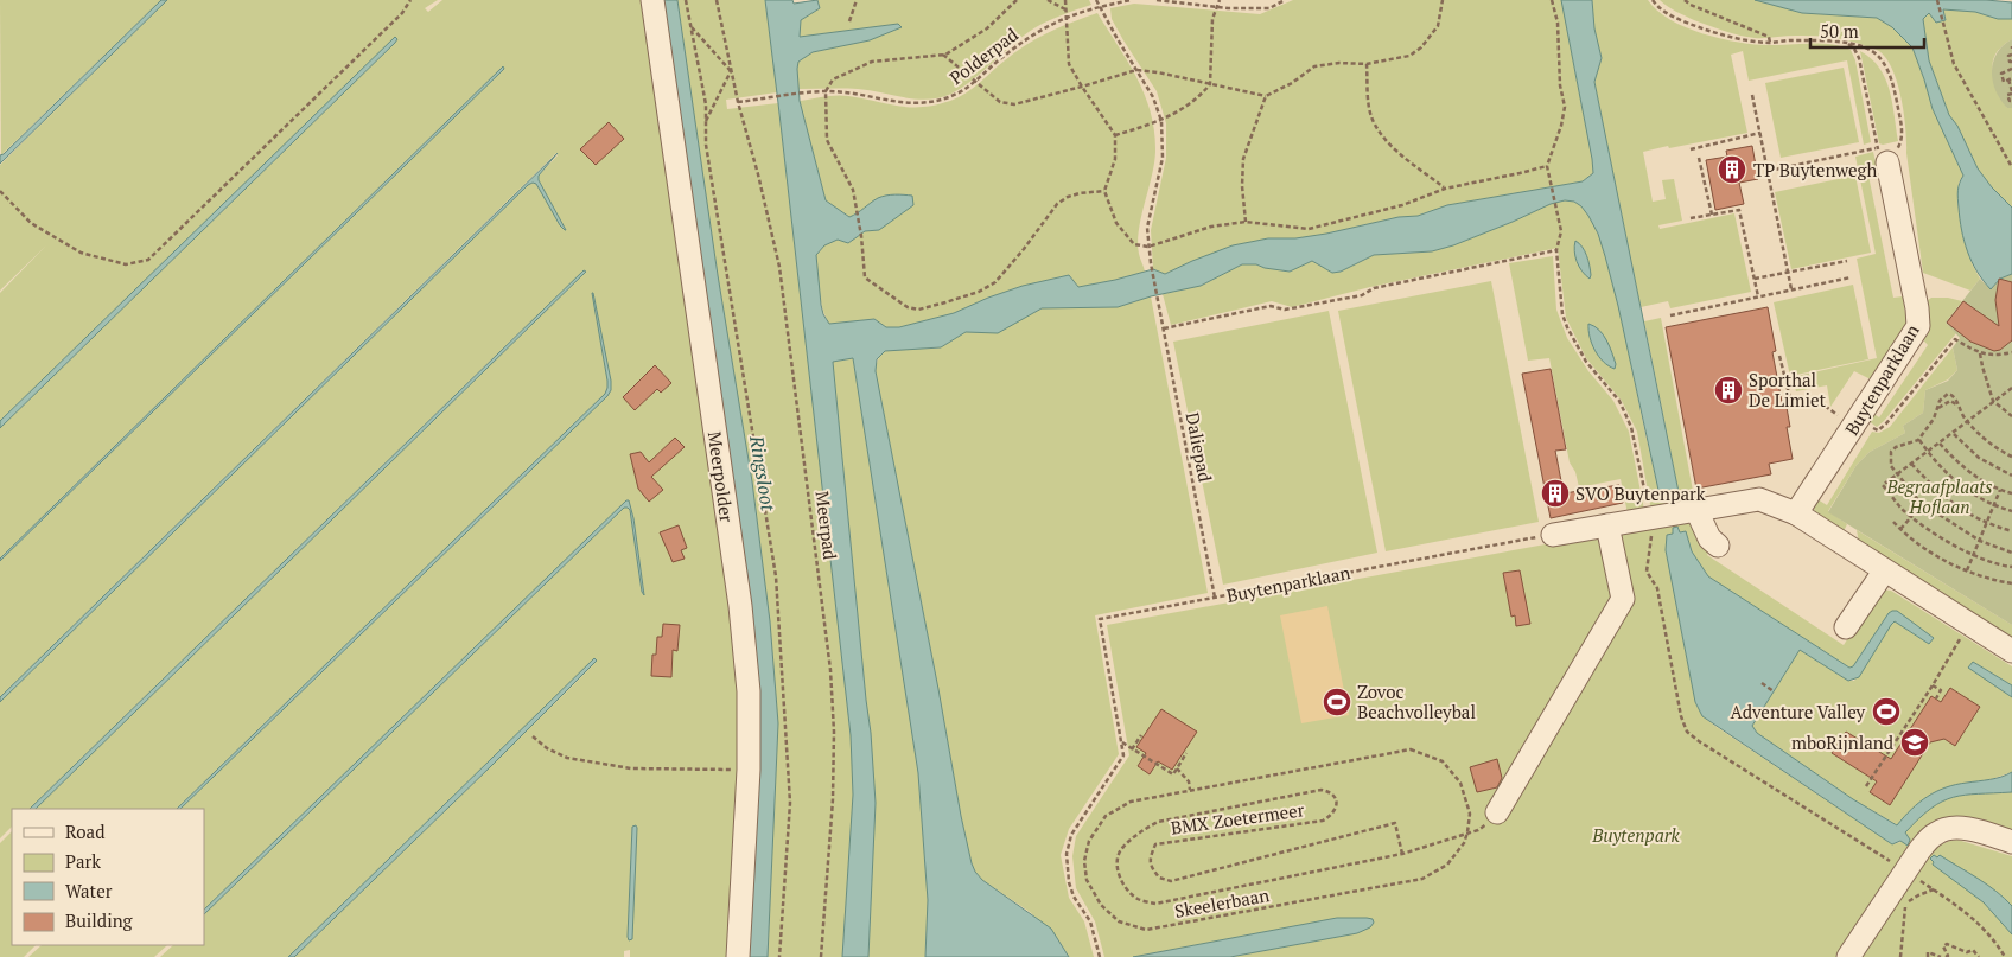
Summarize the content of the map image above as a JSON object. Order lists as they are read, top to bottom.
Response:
{
  "streets": {
    "street": ["Buytenparklaan", "Meerpolder"],
    "path": [
      "Polderpad",
      "Daliepad",
      "Meerpad",
      "BMX Zoetermeer",
      "Skeelerbaan"
    ]
  },
  "crossings": [
    ["Polderpad", "Daliepad"],
    ["Polderpad", "Meerpad"],
    ["Buytenparklaan", "Daliepad"]
  ],
  "water": ["Ringsloot"],
  "parks": ["Begraafplaats Hoflaan", "Buytenpark"],
  "places": {
    "building": ["TP Buytenwegh", "Sporthal De Limiet", "SVO Buytenpark"],
    "sports": ["Zovoc Beachvolleybal", "Adventure Valley"],
    "school or university": ["mboRijnland"]
  },
  "legend": [
    "Road",
    "Park",
    "Water",
    "Building"
  ],
  "scale_bar": "50 m"
}
